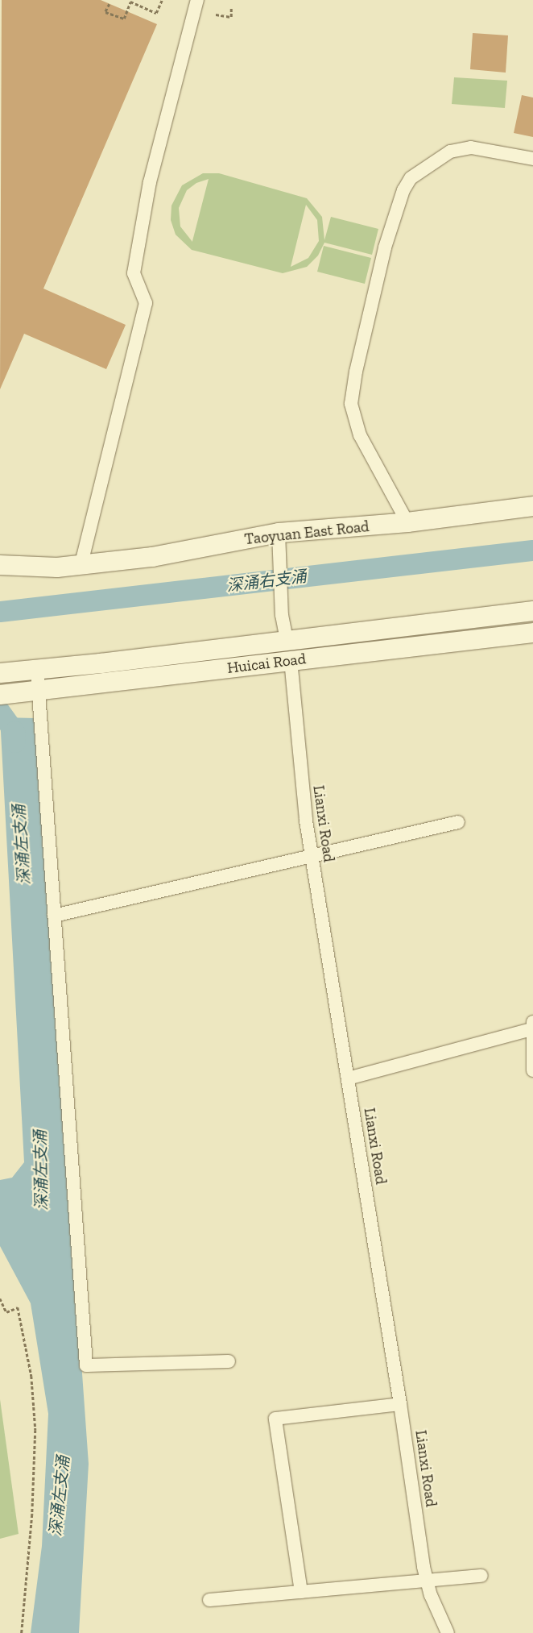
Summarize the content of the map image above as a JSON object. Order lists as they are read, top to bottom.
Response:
{
  "streets": {
    "street": ["Taoyuan East Road", "Huicai Road", "Lianxi Road"]
  },
  "crossings": [
    ["Huicai Road", "Lianxi Road"]
  ],
  "water": ["深涌右支涌", "深涌左支涌"]
}
